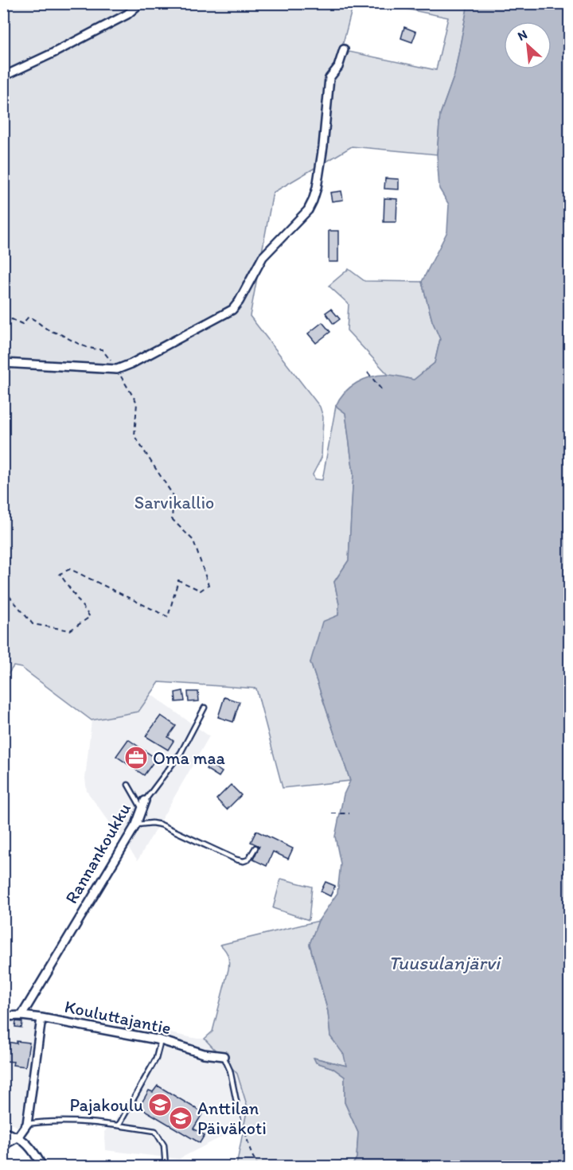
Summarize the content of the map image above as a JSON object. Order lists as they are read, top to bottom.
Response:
{
  "streets": {
    "street": ["Rannankoukku", "Kouluttajantie"]
  },
  "crossings": [
    ["Rannankoukku", "Kouluttajantie"]
  ],
  "water": ["Tuusulanjärvi"],
  "parks": ["Sarvikallio"],
  "places": {
    "office": ["Oma maa"],
    "school or university": ["Pajakoulu", "Anttilan Päiväkoti"]
  },
  "north": "top left"
}
